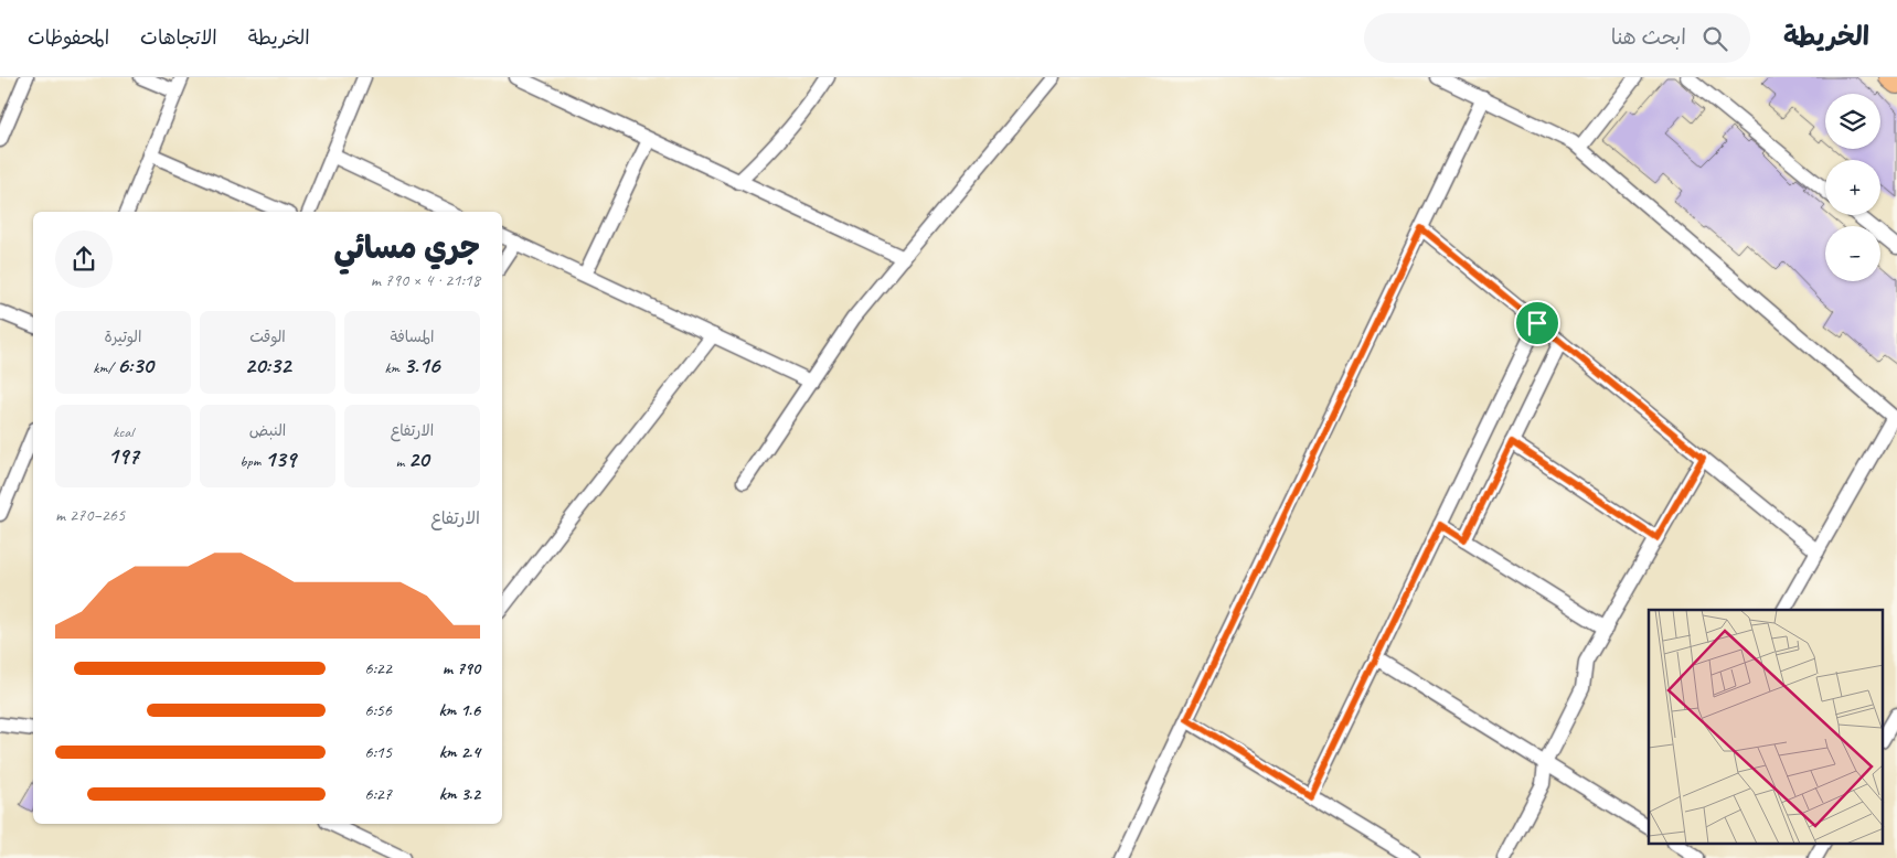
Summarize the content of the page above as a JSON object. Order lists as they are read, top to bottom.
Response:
{
  "page": {
    "header": "الخريطة",
    "search": "ابحث هنا",
    "nav": ["الخريطة", "الاتجاهات", "المحفوظات"],
    "map_buttons": ["+", "−"],
    "heading": ["جري مسائي", "21:18 · 4 × 790 m"],
    "stats": [
      ["المسافة", "3.16 km"],
      ["الوقت", "20:32"],
      ["الوتيرة", "6:30 /km"],
      ["الارتفاع", "20 m"],
      ["النبض", "139 bpm"],
      ["kcal", "197"]
    ],
    "chart": ["الارتفاع", "265–270 m"],
    "list": [
      {
        "name": "790 m",
        "note": "6:22"
      },
      {
        "name": "1.6 km",
        "note": "6:56"
      },
      {
        "name": "2.4 km",
        "note": "6:15"
      },
      {
        "name": "3.2 km",
        "note": "6:27"
      }
    ]
  }
}
